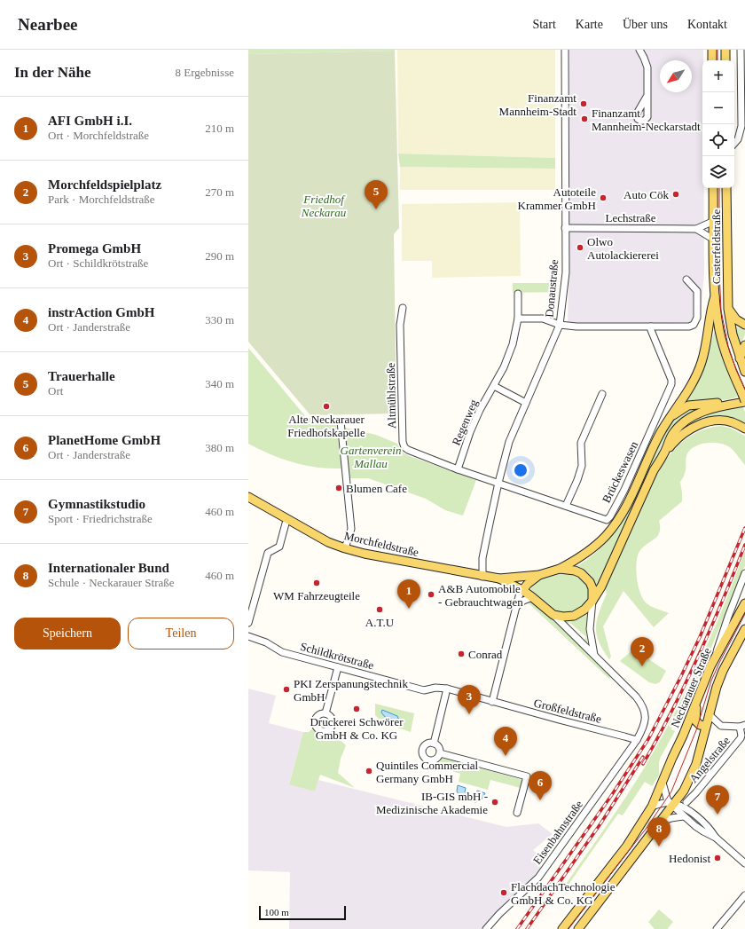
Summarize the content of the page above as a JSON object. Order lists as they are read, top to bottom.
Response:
{
  "streets": {
    "main road": ["Casterfeldstraße", "Morchfeldstraße", "Neckarauer Straße"],
    "street": [
      "Lechstraße",
      "Donaustraße",
      "Altmühlstraße",
      "Regenweg",
      "Brückeswasen",
      "Schildkrötstraße",
      "Großfeldstraße",
      "Angelstraße",
      "Eisenbahnstraße"
    ]
  },
  "crossings": [
    ["Lechstraße", "Casterfeldstraße"],
    ["Lechstraße", "Donaustraße"],
    ["Donaustraße", "Altmühlstraße"],
    ["Donaustraße", "Brückeswasen"],
    ["Donaustraße", "Morchfeldstraße"],
    ["Altmühlstraße", "Regenweg"],
    ["Altmühlstraße", "Brückeswasen"],
    ["Morchfeldstraße", "Großfeldstraße"],
    ["Morchfeldstraße", "Eisenbahnstraße"],
    ["Schildkrötstraße", "Großfeldstraße"],
    ["Neckarauer Straße", "Angelstraße"],
    ["Großfeldstraße", "Eisenbahnstraße"]
  ],
  "parks": ["Friedhof Neckarau", "Gartenverein Mallau"],
  "places": [
    "Finanzamt Mannheim-Stadt",
    "Finanzamt Mannheim-Neckarstadt",
    "Auto Cök",
    "Autoteile Krammer GmbH",
    "Olwo Autolackiererei",
    "Alte Neckarauer Friedhofskapelle",
    "Blumen Cafe",
    "WM Fahrzeugteile",
    "A&B Automobile - Gebrauchtwagen",
    "A.T.U",
    "Conrad",
    "PKI Zerspanungstechnik GmbH",
    "Druckerei Schwörer GmbH & Co. KG",
    "Quintiles Commercial Germany GmbH",
    "IB-GIS mbH - Medizinische Akademie",
    "Hedonist",
    "FlachdachTechnologie GmbH & Co. KG"
  ],
  "scale_bar": "100 m",
  "north": "bottom left",
  "page": {
    "header": "Nearbee",
    "nav": [
      "Start",
      "Karte",
      "Über uns",
      "Kontakt"
    ],
    "heading": ["In der Nähe", "8 Ergebnisse"],
    "map_buttons": ["+", "−"],
    "list": [
      {
        "mark": "1",
        "name": "AFI GmbH i.I.",
        "note": "Ort · Morchfeldstraße",
        "value": "210 m"
      },
      {
        "mark": "2",
        "name": "Morchfeldspielplatz",
        "note": "Park · Morchfeldstraße",
        "value": "270 m"
      },
      {
        "mark": "3",
        "name": "Promega GmbH",
        "note": "Ort · Schildkrötstraße",
        "value": "290 m"
      },
      {
        "mark": "4",
        "name": "instrAction GmbH",
        "note": "Ort · Janderstraße",
        "value": "330 m"
      },
      {
        "mark": "5",
        "name": "Trauerhalle",
        "note": "Ort",
        "value": "340 m"
      },
      {
        "mark": "6",
        "name": "PlanetHome GmbH",
        "note": "Ort · Janderstraße",
        "value": "380 m"
      },
      {
        "mark": "7",
        "name": "Gymnastikstudio",
        "note": "Sport · Friedrichstraße",
        "value": "460 m"
      },
      {
        "mark": "8",
        "name": "Internationaler Bund",
        "note": "Schule · Neckarauer Straße",
        "value": "460 m"
      }
    ],
    "pins": [
      "5",
      "1",
      "2",
      "3",
      "4",
      "6",
      "7",
      "8"
    ],
    "buttons": ["Speichern", "Teilen"],
    "scale": "100 m"
  }
}
